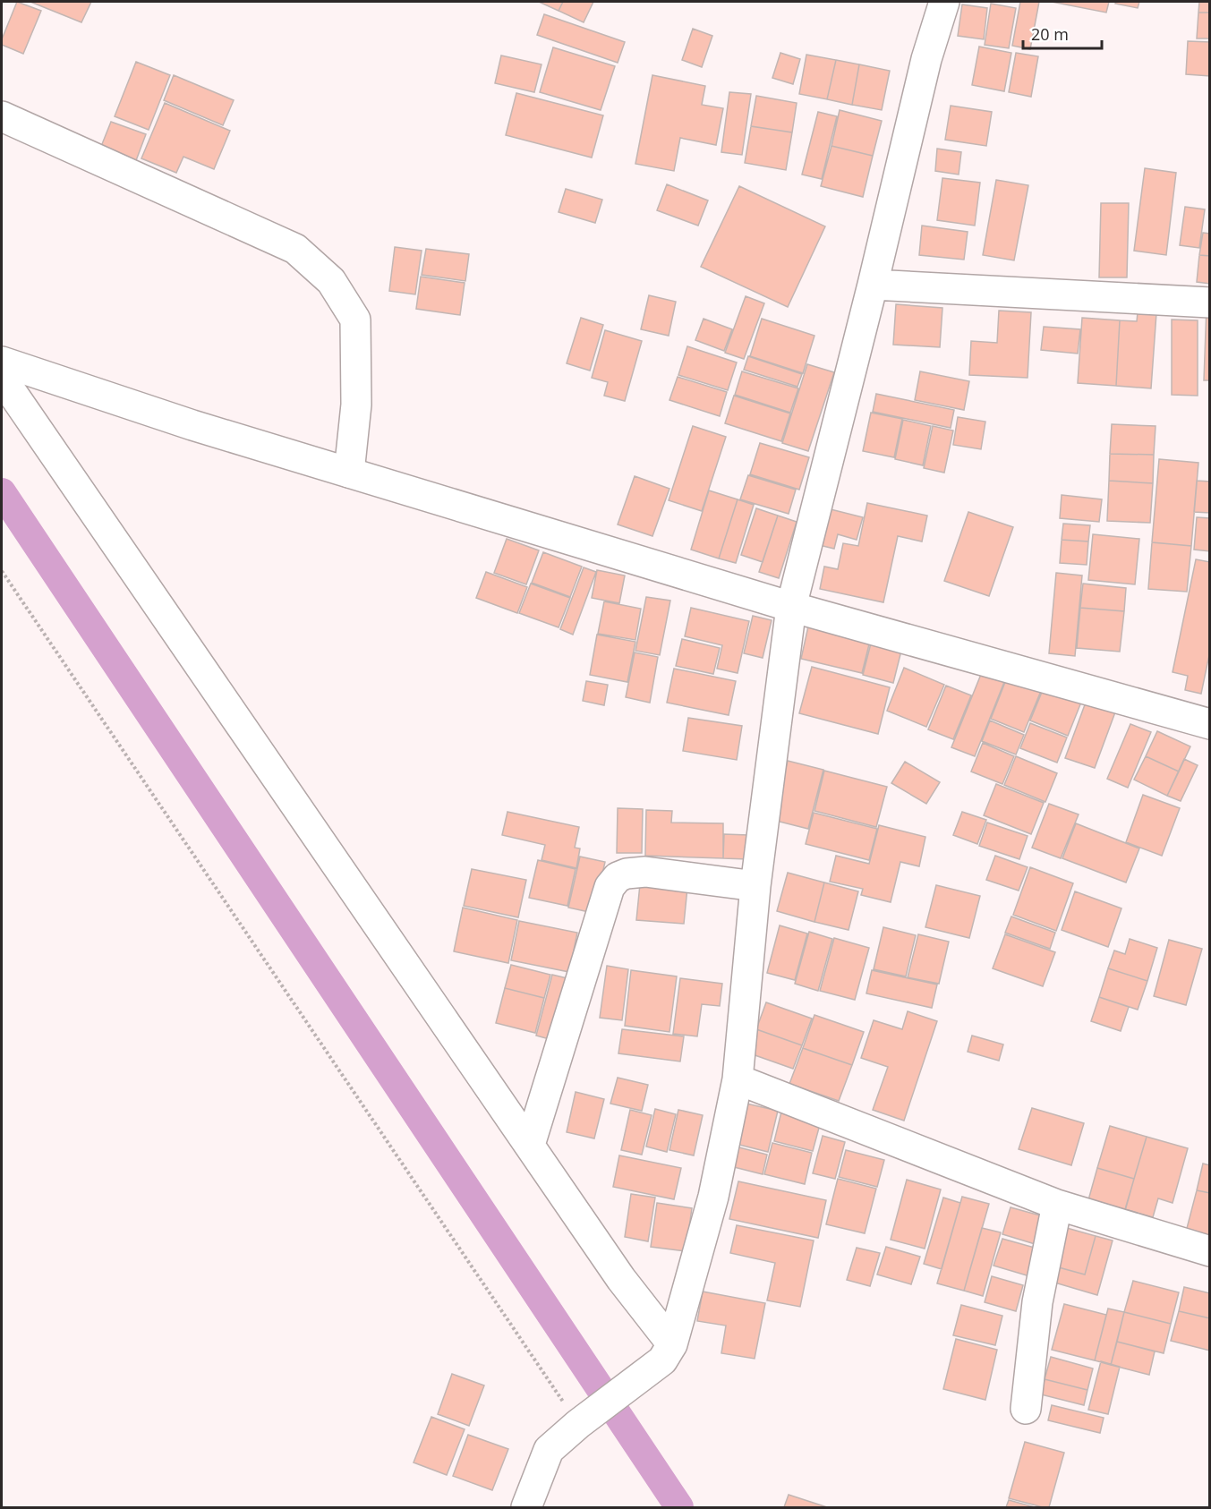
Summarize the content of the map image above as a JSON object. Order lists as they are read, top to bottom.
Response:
{
  "scale_bar": "20 m"
}
